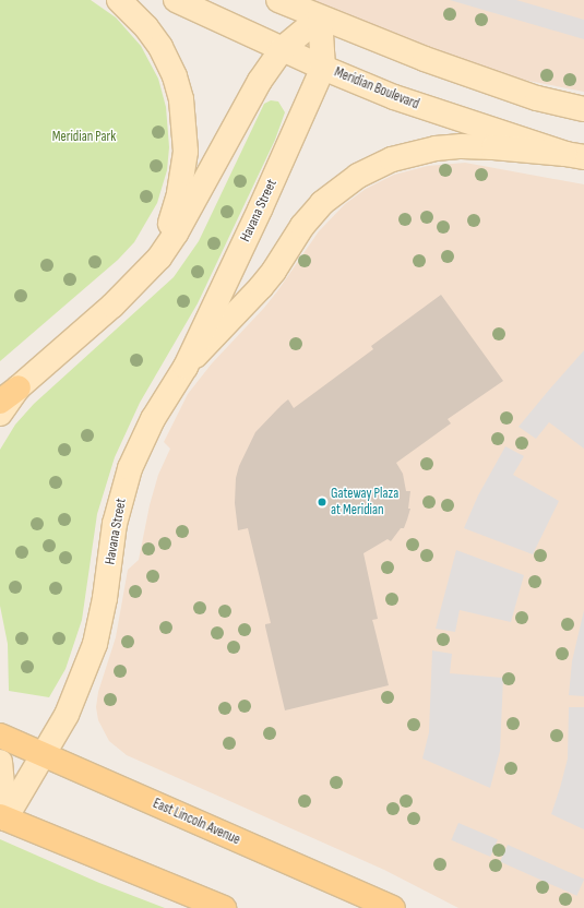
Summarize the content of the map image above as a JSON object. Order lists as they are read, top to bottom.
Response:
{
  "streets": {
    "main road": ["Meridian Boulevard", "Havana Street", "East Lincoln Avenue"]
  },
  "crossings": [
    ["Meridian Boulevard", "Havana Street"],
    ["Havana Street", "East Lincoln Avenue"]
  ],
  "parks": ["Meridian Park"],
  "places": ["Gateway Plaza at Meridian"]
}
